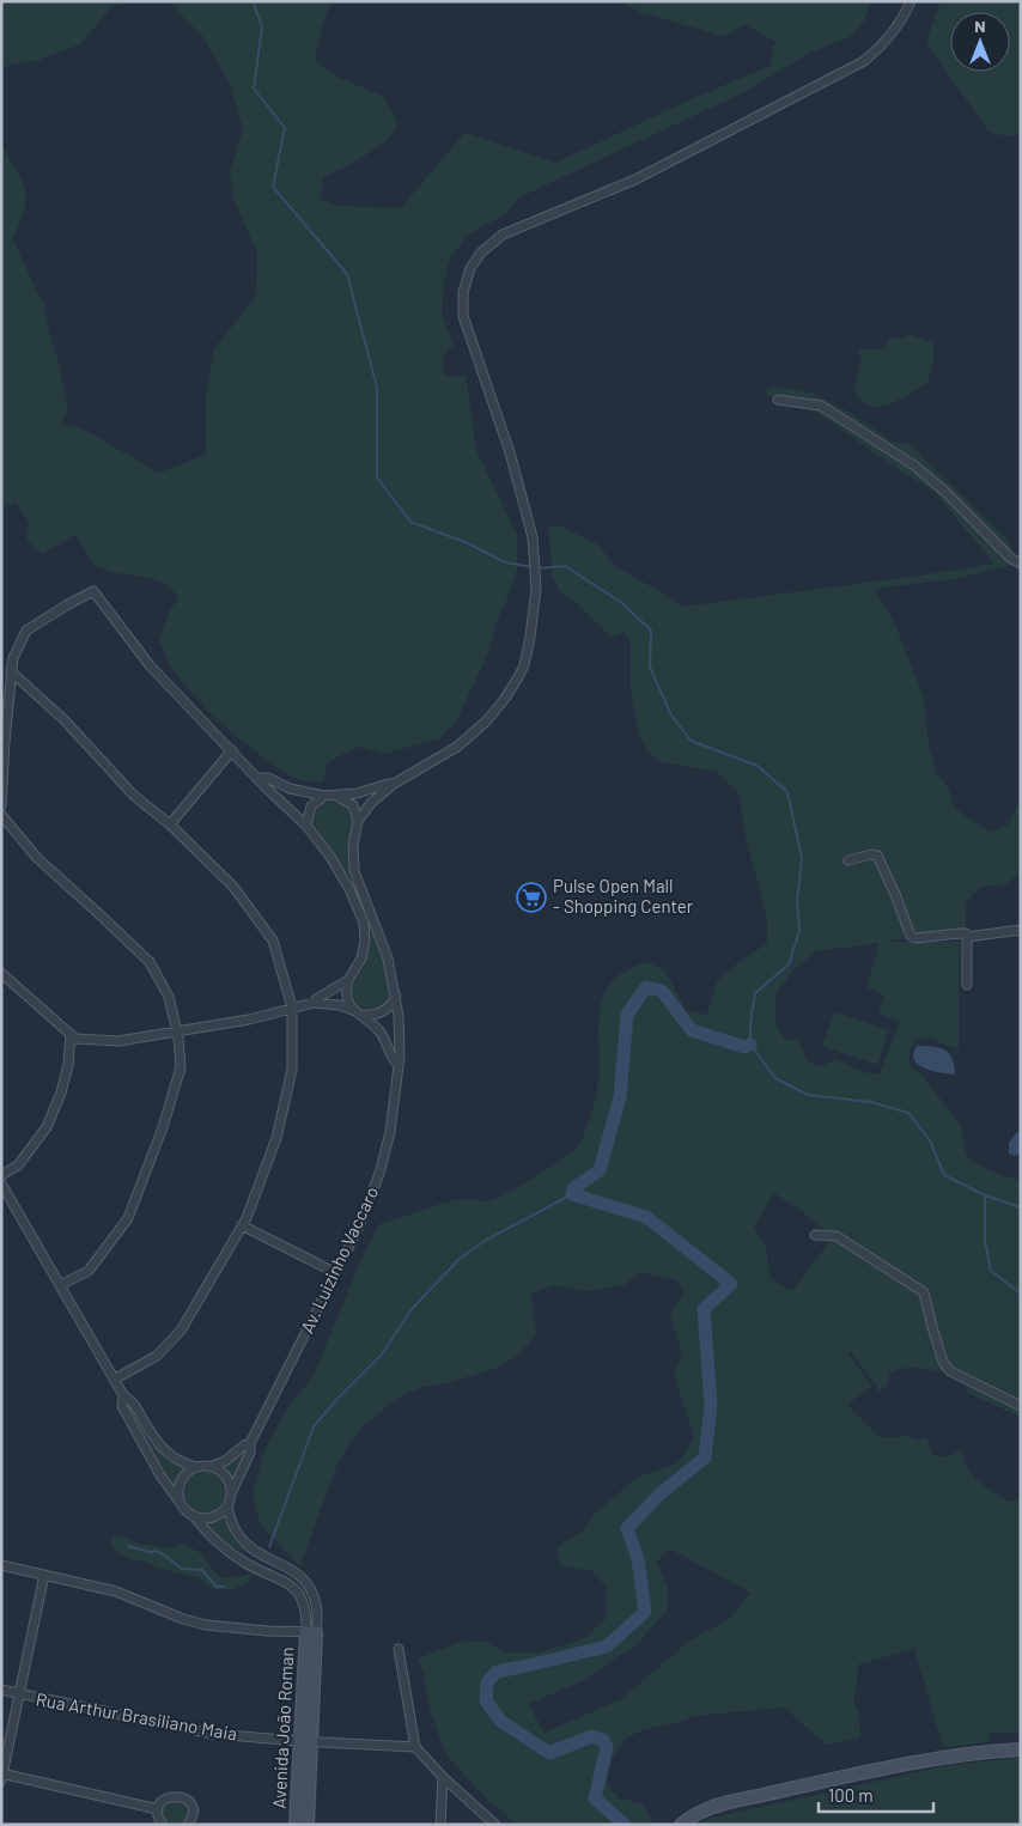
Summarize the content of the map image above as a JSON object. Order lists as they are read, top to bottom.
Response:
{
  "streets": {
    "street": ["Av. Luizinho Vaccaro", "Rua Arthur Brasiliano Maia", "Avenida João Roman"]
  },
  "crossings": [
    ["Rua Arthur Brasiliano Maia", "Avenida João Roman"]
  ],
  "places": {
    "supermarket": ["Pulse Open Mall - Shopping Center"]
  },
  "scale_bar": "100 m",
  "north": "top"
}
